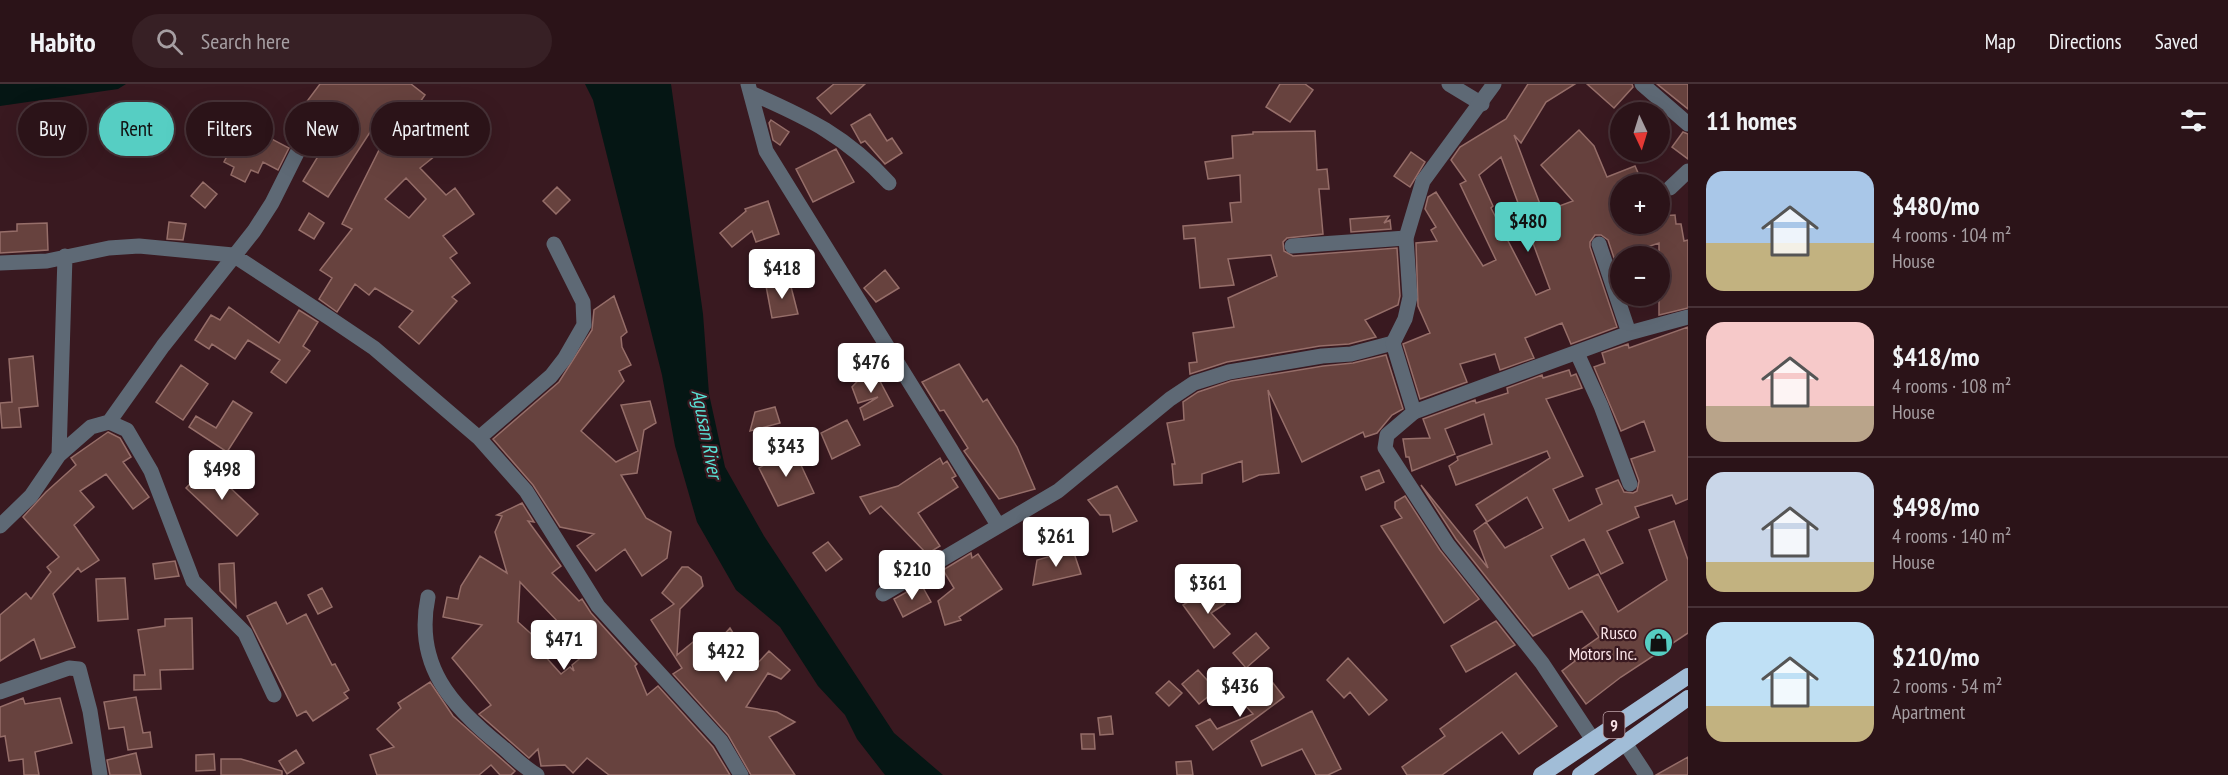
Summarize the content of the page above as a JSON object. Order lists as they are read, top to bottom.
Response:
{
  "streets": {
    "highway": ["9"]
  },
  "water": ["Agusan River"],
  "places": {
    "shop": ["Rusco Motors Inc."]
  },
  "north": "bottom",
  "page": {
    "header": "Habito",
    "search": "Search here",
    "nav": ["Map", "Directions", "Saved"],
    "heading": "11 homes",
    "map_buttons": ["+", "−"],
    "chip": [
      "Buy",
      "Rent",
      "Filters",
      "New",
      "Apartment"
    ],
    "list": [
      {
        "name": "$480/mo",
        "note": "4 rooms · 104 m² · House"
      },
      {
        "name": "$418/mo",
        "note": "4 rooms · 108 m² · House"
      },
      {
        "name": "$498/mo",
        "note": "4 rooms · 140 m² · House"
      },
      {
        "name": "$210/mo",
        "note": "2 rooms · 54 m² · Apartment"
      }
    ],
    "price": [
      "$480",
      "$418",
      "$476",
      "$343",
      "$498",
      "$261",
      "$210",
      "$361",
      "$471",
      "$422",
      "$436"
    ]
  }
}
